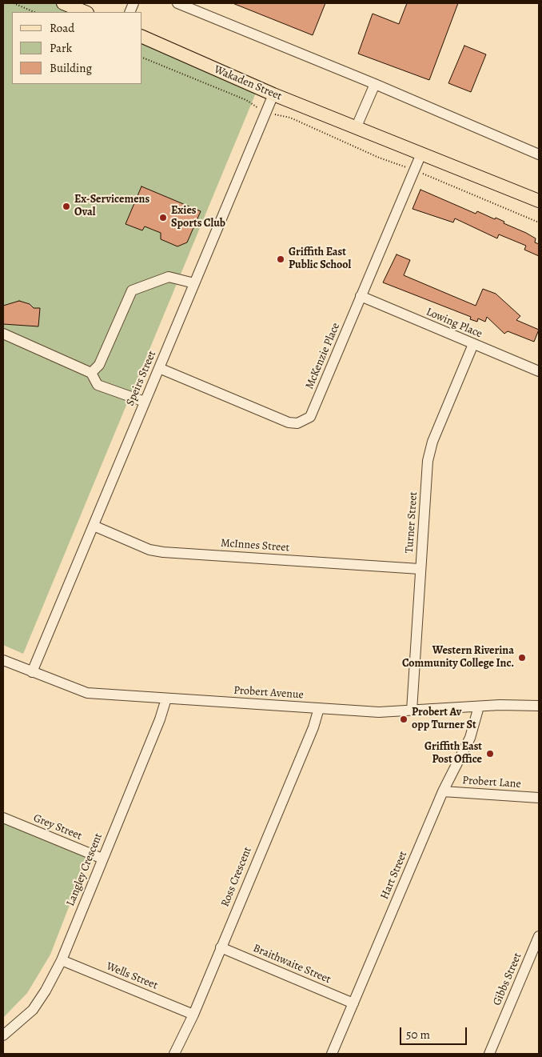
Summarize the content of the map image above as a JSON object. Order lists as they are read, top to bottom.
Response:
{
  "streets": {
    "main road": ["Wakaden Street"],
    "street": [
      "Lowing Place",
      "McKenzie Place",
      "Speirs Street",
      "Turner Street",
      "McInnes Street",
      "Probert Avenue",
      "Probert Lane",
      "Grey Street",
      "Langley Crescent",
      "Hart Street",
      "Ross Crescent",
      "Braithwaite Street",
      "Wells Street",
      "Gibbs Street"
    ]
  },
  "crossings": [
    ["Wakaden Street", "McKenzie Place"],
    ["Wakaden Street", "Speirs Street"],
    ["Lowing Place", "McKenzie Place"],
    ["Lowing Place", "Turner Street"],
    ["McKenzie Place", "Speirs Street"],
    ["Speirs Street", "McInnes Street"],
    ["Speirs Street", "Probert Avenue"],
    ["Turner Street", "McInnes Street"],
    ["Turner Street", "Probert Avenue"],
    ["Probert Avenue", "Langley Crescent"],
    ["Probert Avenue", "Hart Street"],
    ["Probert Avenue", "Ross Crescent"],
    ["Probert Lane", "Hart Street"],
    ["Grey Street", "Langley Crescent"],
    ["Langley Crescent", "Wells Street"],
    ["Hart Street", "Braithwaite Street"],
    ["Ross Crescent", "Braithwaite Street"],
    ["Ross Crescent", "Wells Street"]
  ],
  "places": [
    "Ex-Servicemens Oval",
    "Exies Sports Club",
    "Griffith East Public School",
    "Western Riverina Community College Inc.",
    "Probert Av opp Turner St",
    "Griffith East Post Office"
  ],
  "legend": ["Road", "Park", "Building"],
  "scale_bar": "50 m"
}
